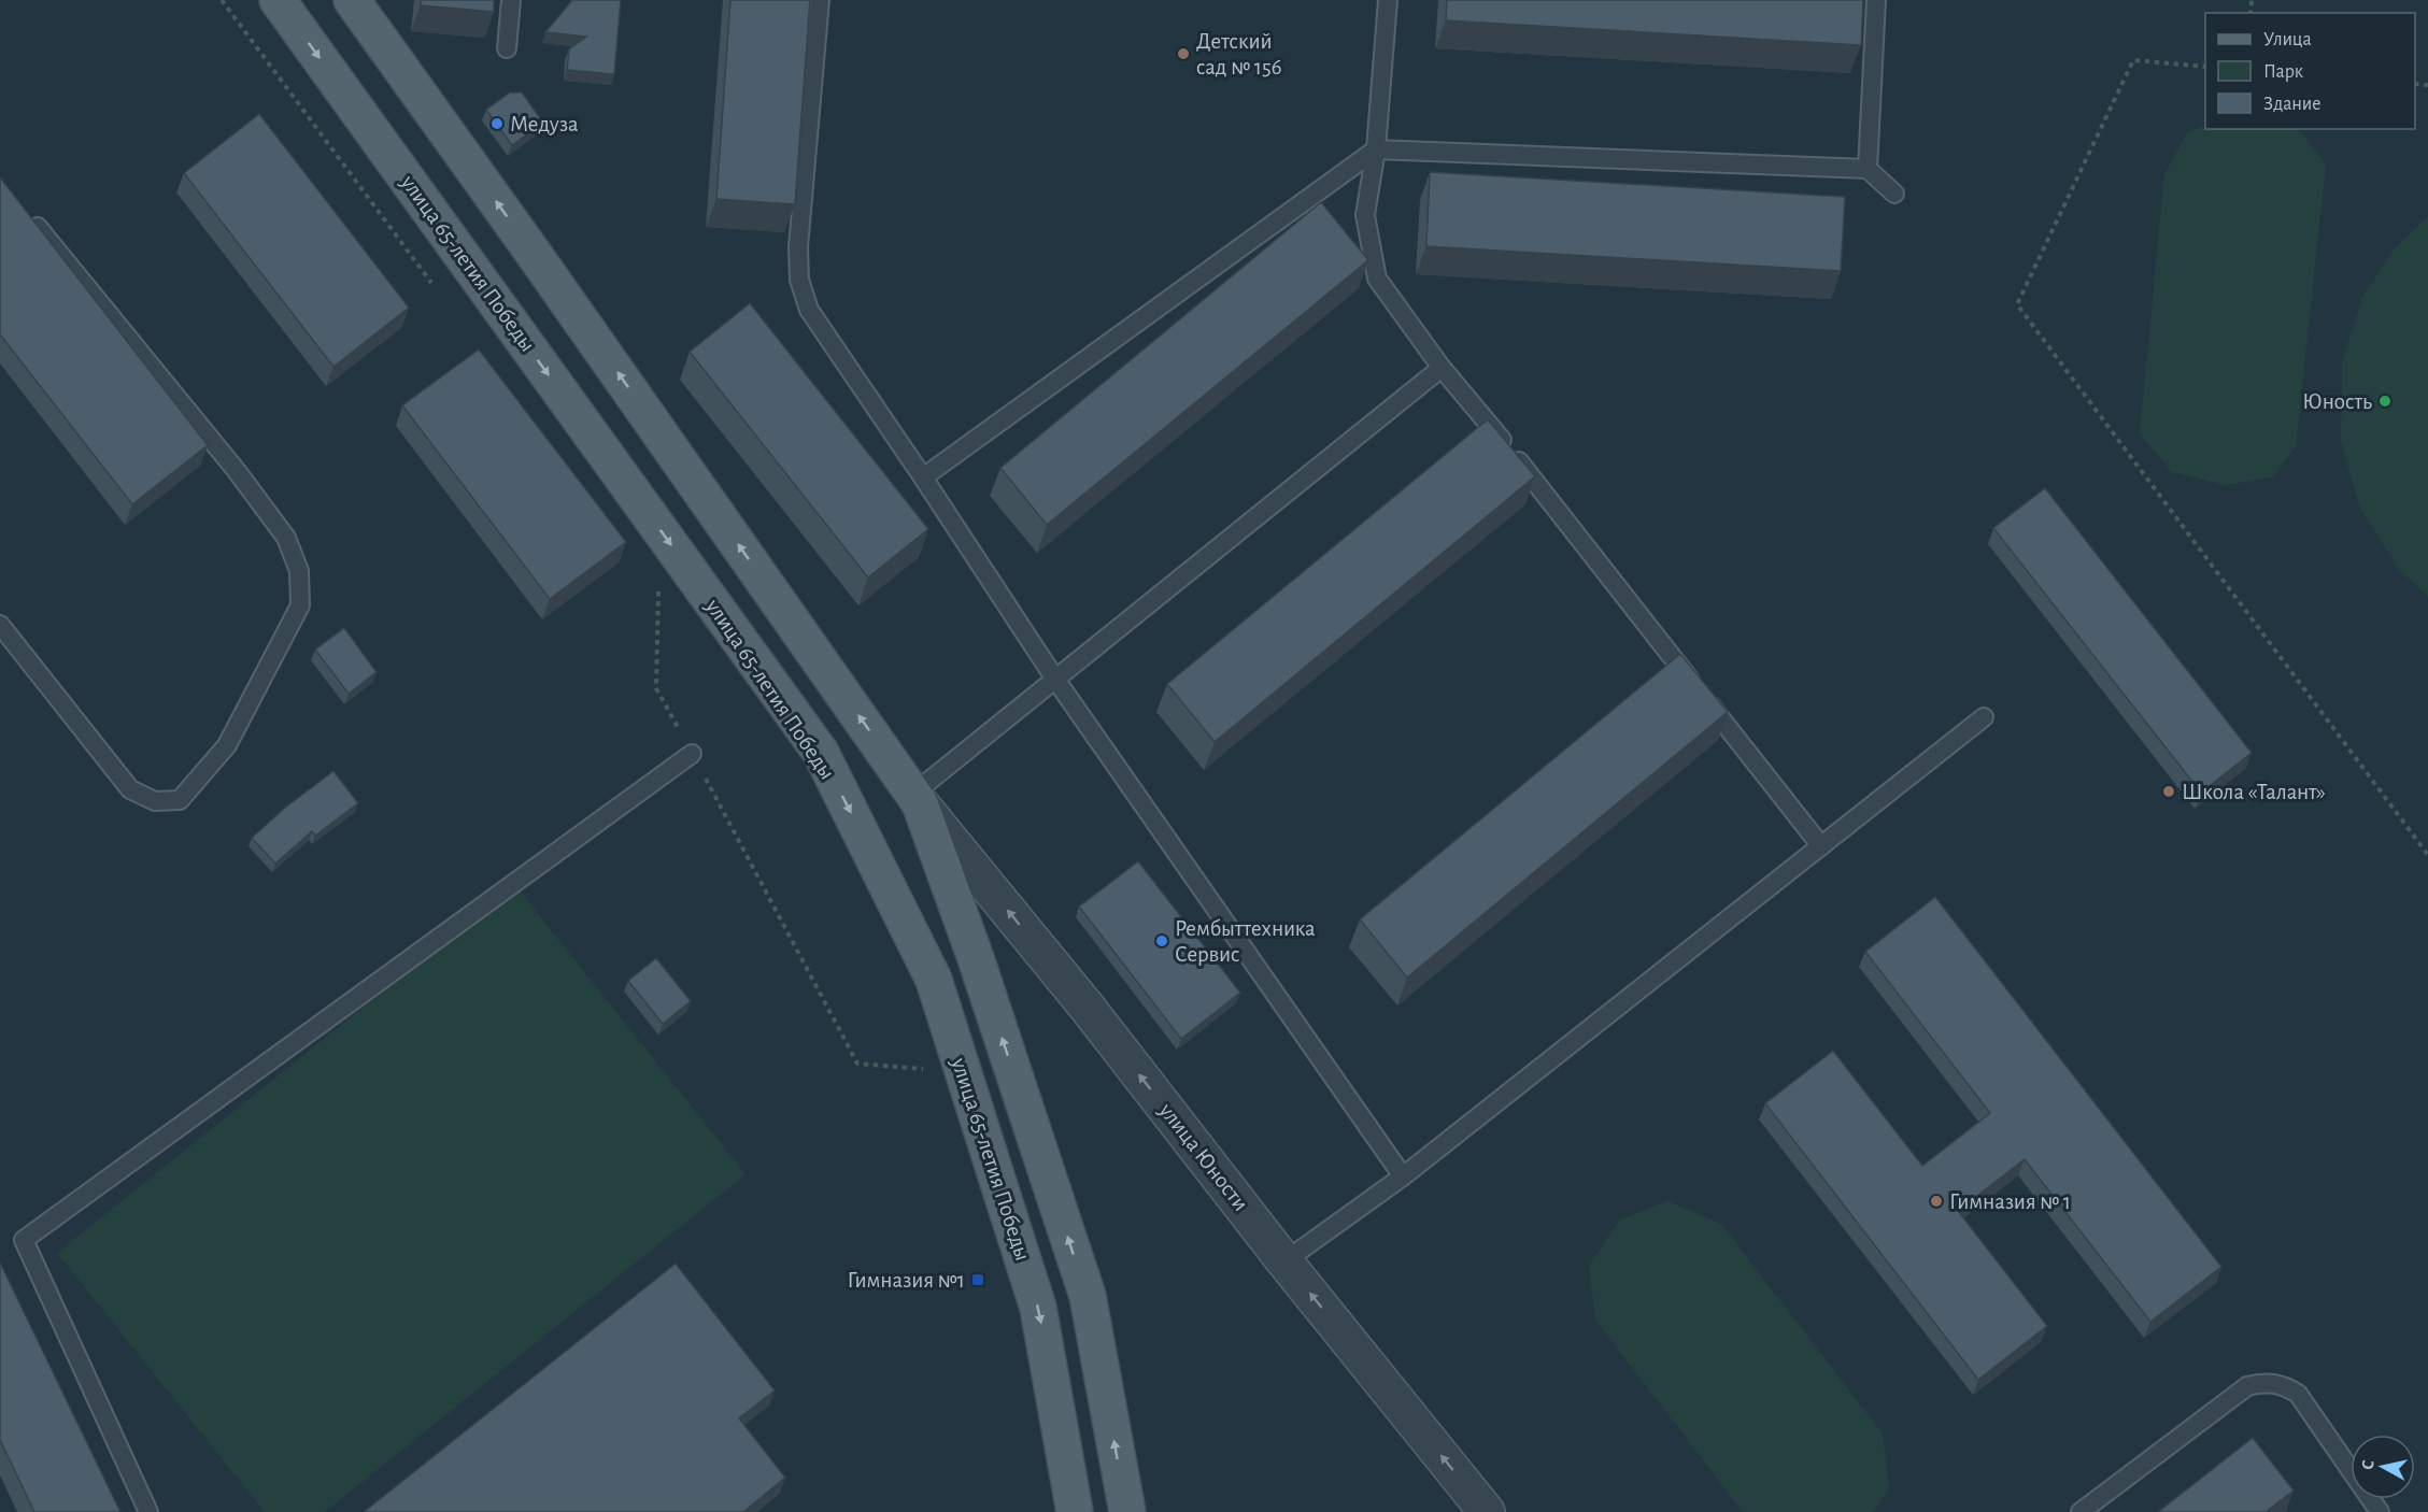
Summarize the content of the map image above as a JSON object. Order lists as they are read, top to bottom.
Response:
{
  "streets": {
    "main road": ["улица 65-летия Победы"],
    "street": ["улица Юности"]
  },
  "one_way": ["улица Юности"],
  "places": {
    "other": [
      "Детский сад № 156",
      "Медуза",
      "Юность",
      "Школа «Талант»",
      "Рембыттехника Сервис",
      "Гимназия № 1"
    ],
    "transit": ["Гимназия №1"]
  },
  "legend": ["Улица", "Парк", "Здание"],
  "north": "left"
}
